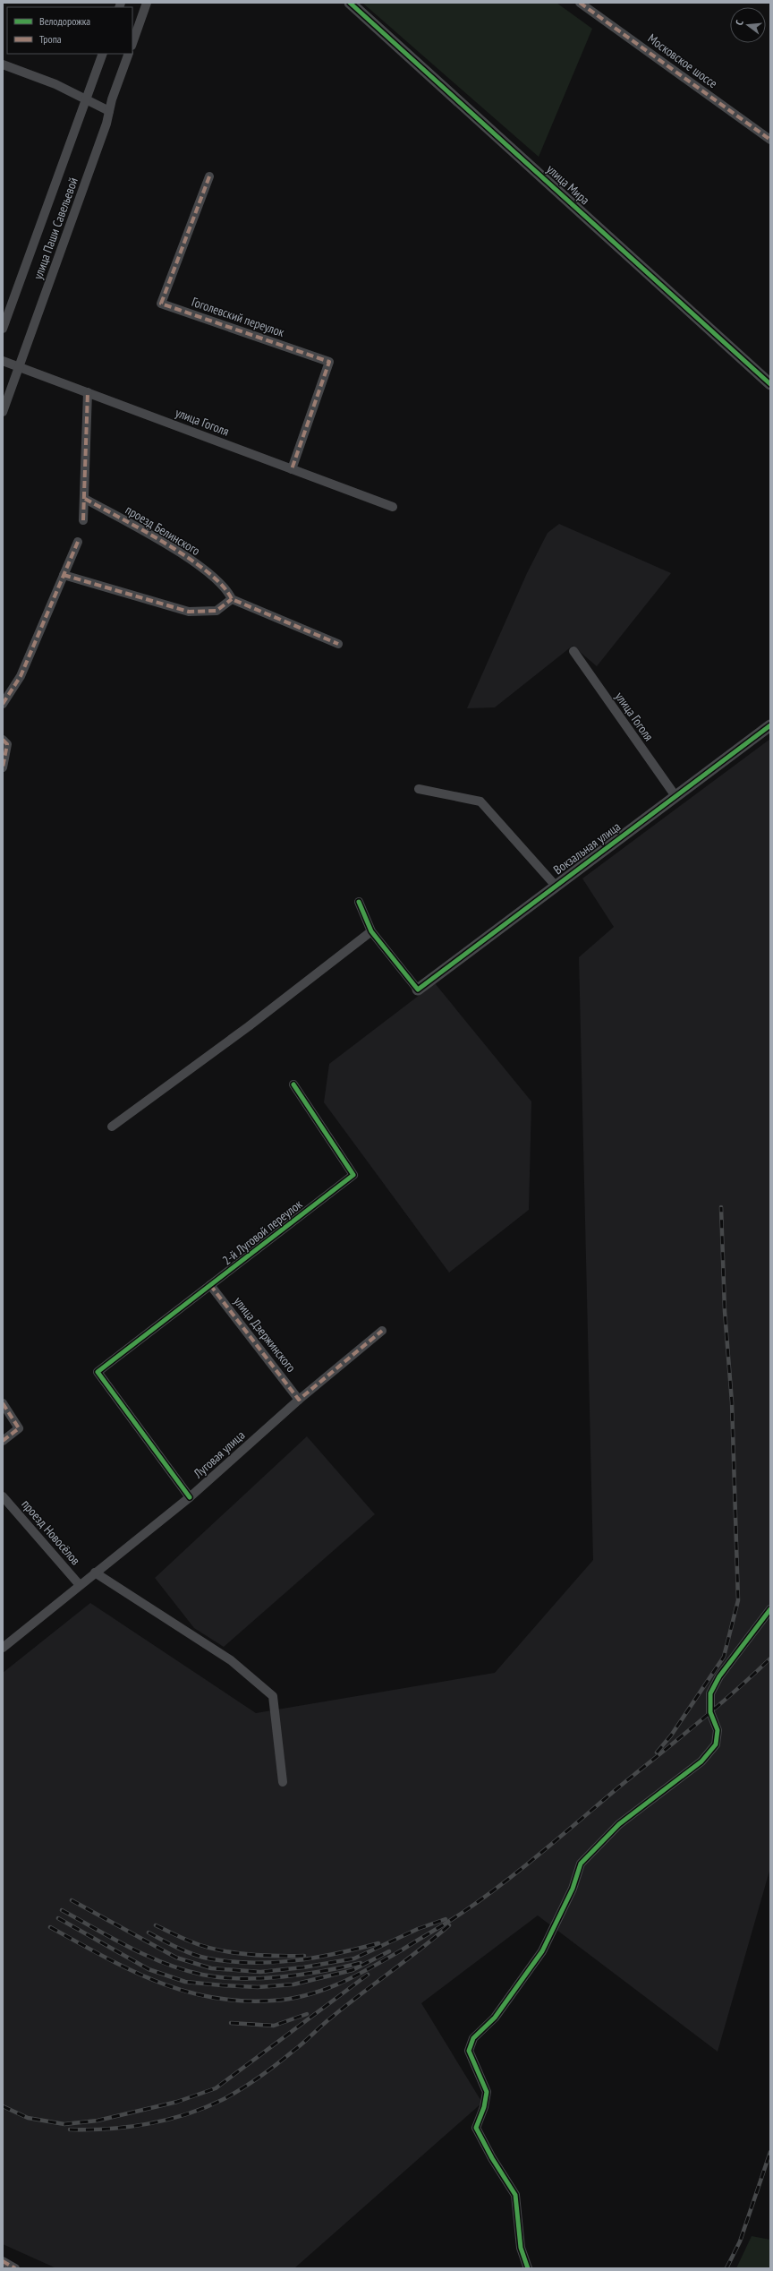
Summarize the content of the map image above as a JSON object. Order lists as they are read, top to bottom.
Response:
{
  "streets": {
    "street": [
      "Московское шоссе",
      "улица Мира",
      "улица Паши Савельевой",
      "Гоголевский переулок",
      "улица Гоголя",
      "проезд Белинского",
      "Вокзальная улица",
      "2-й Луговой переулок",
      "улица Дзержинского",
      "Луговая улица",
      "проезд Новосёлов"
    ]
  },
  "crossings": [
    ["улица Паши Савельевой", "улица Гоголя"],
    ["Гоголевский переулок", "улица Гоголя"],
    ["улица Гоголя", "Вокзальная улица"],
    ["2-й Луговой переулок", "улица Дзержинского"],
    ["2-й Луговой переулок", "Луговая улица"],
    ["улица Дзержинского", "Луговая улица"],
    ["Луговая улица", "проезд Новосёлов"]
  ],
  "legend": ["Велодорожка", "Тропа"],
  "north": "left"
}
